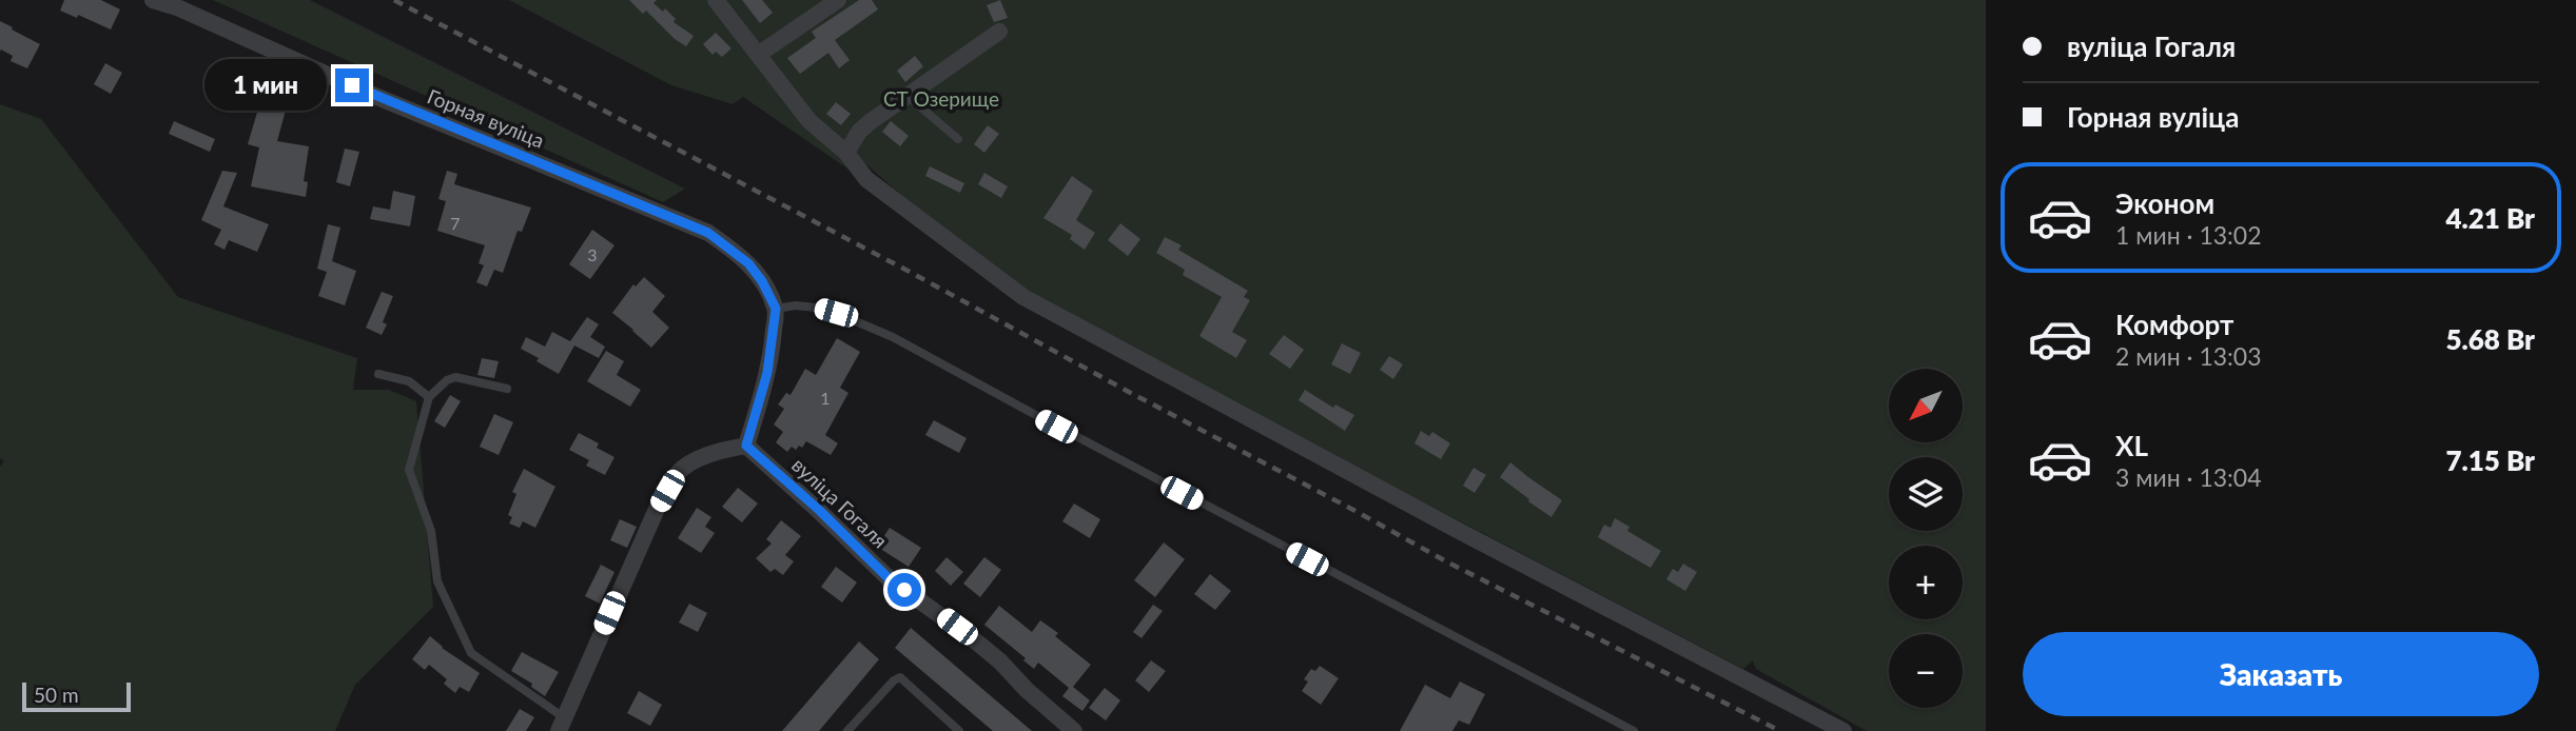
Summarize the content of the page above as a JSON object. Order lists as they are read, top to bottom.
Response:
{
  "streets": {
    "street": ["Горная вуліца", "вуліца Гогаля"]
  },
  "parks": ["СТ Озерище"],
  "house_numbers": ["7", "3", "1"],
  "scale_bar": "50 m",
  "north": "bottom left",
  "page": {
    "banner": ["вуліца Гогаля", "Горная вуліца"],
    "bubble": "1 мин",
    "list": [
      {
        "name": "Эконом",
        "note": "1 мин · 13:02",
        "value": "4.21 Br"
      },
      {
        "name": "Комфорт",
        "note": "2 мин · 13:03",
        "value": "5.68 Br"
      },
      {
        "name": "XL",
        "note": "3 мин · 13:04",
        "value": "7.15 Br"
      }
    ],
    "map_buttons": ["+", "−"],
    "buttons": "Заказать",
    "scale": "50 m"
  }
}
